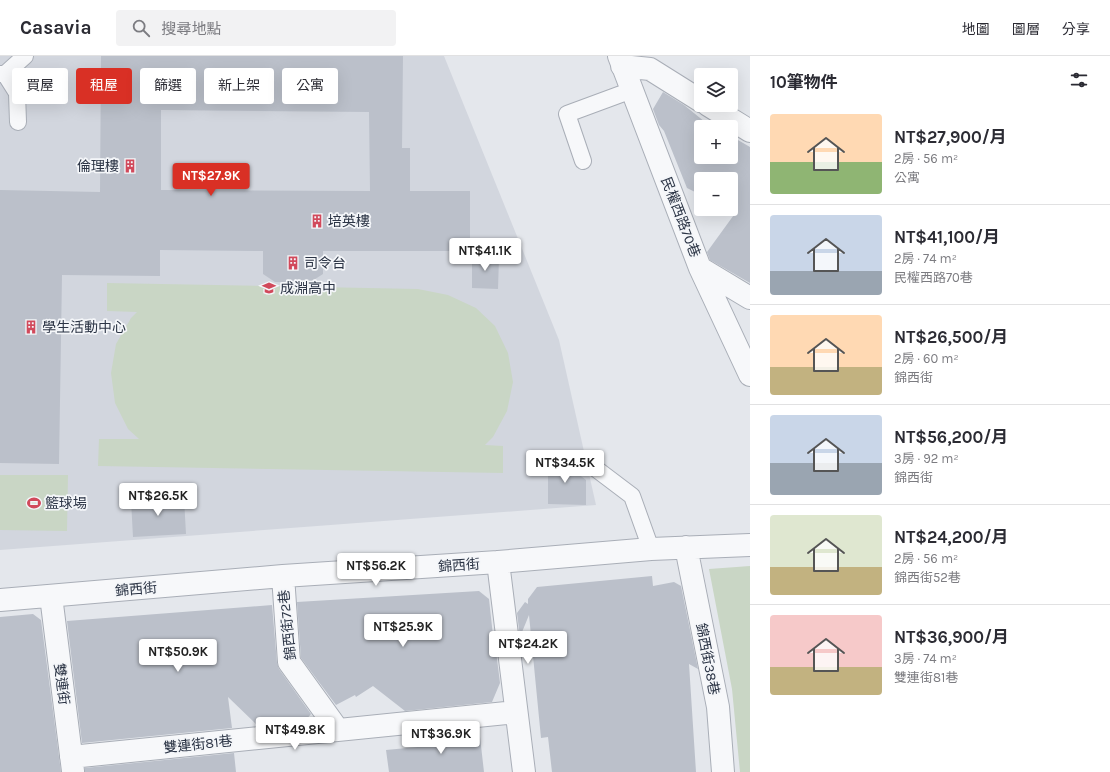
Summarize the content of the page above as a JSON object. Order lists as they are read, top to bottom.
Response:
{
  "streets": {
    "street": [
      "民權西路70巷",
      "錦西街",
      "錦西街72巷",
      "錦西街38巷",
      "雙連街",
      "雙連街81巷"
    ]
  },
  "crossings": [
    ["錦西街", "錦西街72巷"],
    ["錦西街", "錦西街38巷"],
    ["錦西街", "雙連街"],
    ["錦西街72巷", "雙連街81巷"],
    ["雙連街", "雙連街81巷"]
  ],
  "places": {
    "building": [
      "倫理樓",
      "培英樓",
      "司令台",
      "學生活動中心"
    ],
    "school or university": ["成淵高中"],
    "sports": ["籃球場"]
  },
  "page": {
    "header": "Casavia",
    "search": "搜尋地點",
    "nav": ["地圖", "圖層", "分享"],
    "heading": "10筆物件",
    "map_buttons": ["+", "−"],
    "chip": [
      "買屋",
      "租屋",
      "篩選",
      "新上架",
      "公寓"
    ],
    "list": [
      {
        "name": "NT$27,900/月",
        "note": "2房 · 56 m² · 公寓"
      },
      {
        "name": "NT$41,100/月",
        "note": "2房 · 74 m² · 民權西路70巷"
      },
      {
        "name": "NT$26,500/月",
        "note": "2房 · 60 m² · 錦西街"
      },
      {
        "name": "NT$56,200/月",
        "note": "3房 · 92 m² · 錦西街"
      },
      {
        "name": "NT$24,200/月",
        "note": "2房 · 56 m² · 錦西街52巷"
      },
      {
        "name": "NT$36,900/月",
        "note": "3房 · 74 m² · 雙連街81巷"
      }
    ],
    "price": [
      "NT$27.9K",
      "NT$41.1K",
      "NT$34.5K",
      "NT$26.5K",
      "NT$56.2K",
      "NT$25.9K",
      "NT$24.2K",
      "NT$50.9K",
      "NT$49.8K",
      "NT$36.9K"
    ]
  }
}
